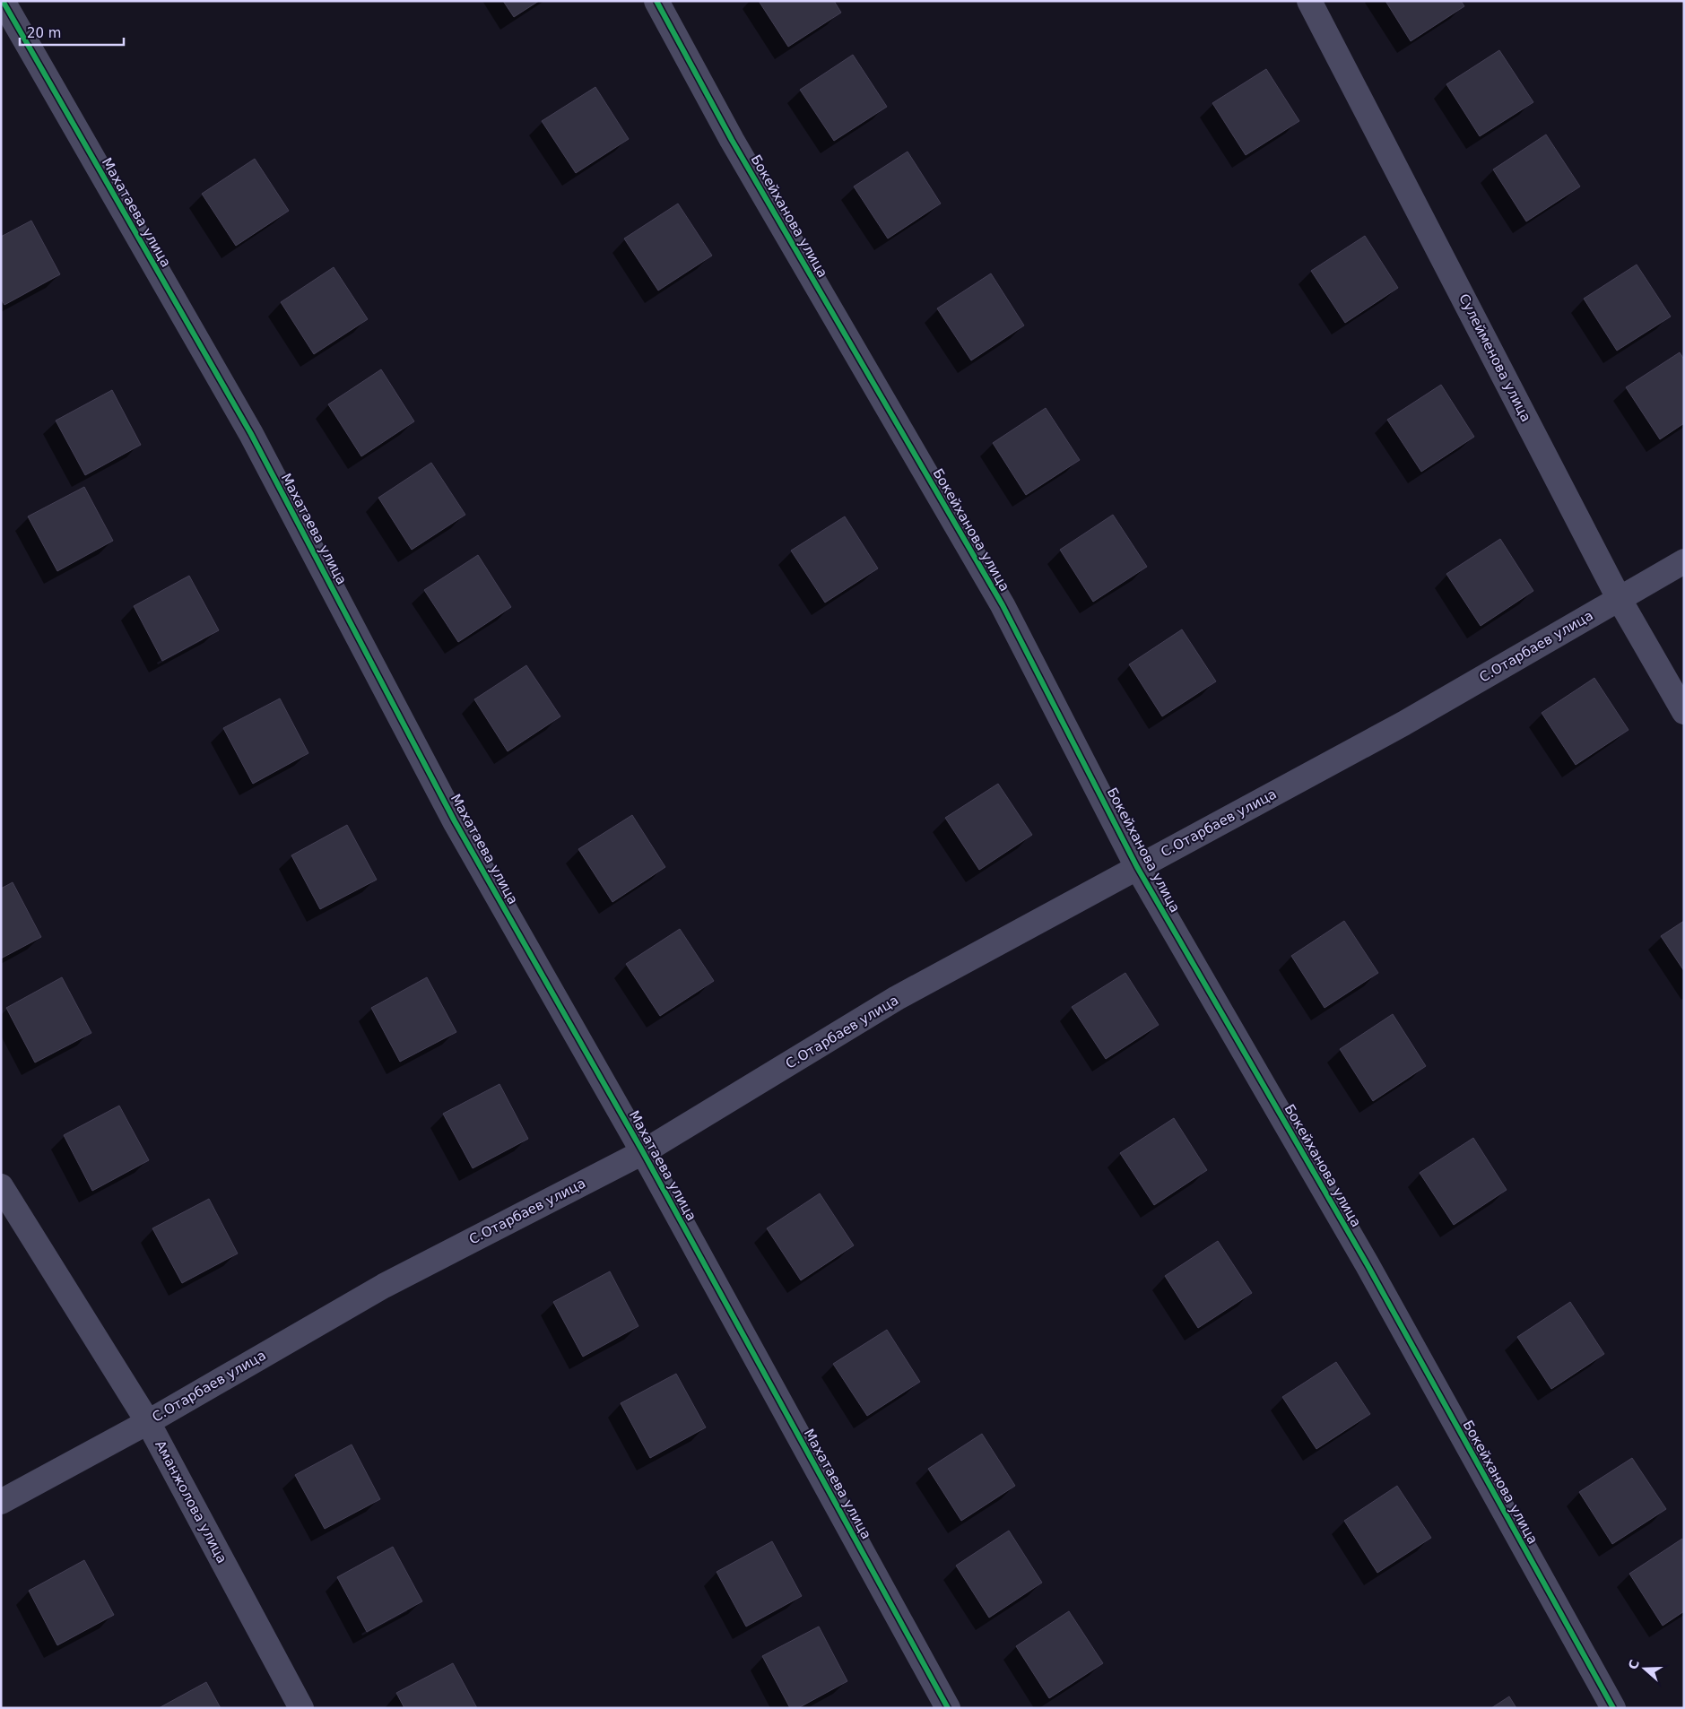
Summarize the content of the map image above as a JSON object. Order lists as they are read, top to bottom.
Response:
{
  "streets": {
    "street": [
      "Махатаева улица",
      "Бокейханова улица",
      "Сулейменова улица",
      "С.Отарбаев улица",
      "Аманжолова улица"
    ]
  },
  "crossings": [
    ["Махатаева улица", "С.Отарбаев улица"],
    ["Бокейханова улица", "С.Отарбаев улица"],
    ["Сулейменова улица", "С.Отарбаев улица"],
    ["С.Отарбаев улица", "Аманжолова улица"]
  ],
  "scale_bar": "20 m",
  "north": "left"
}
